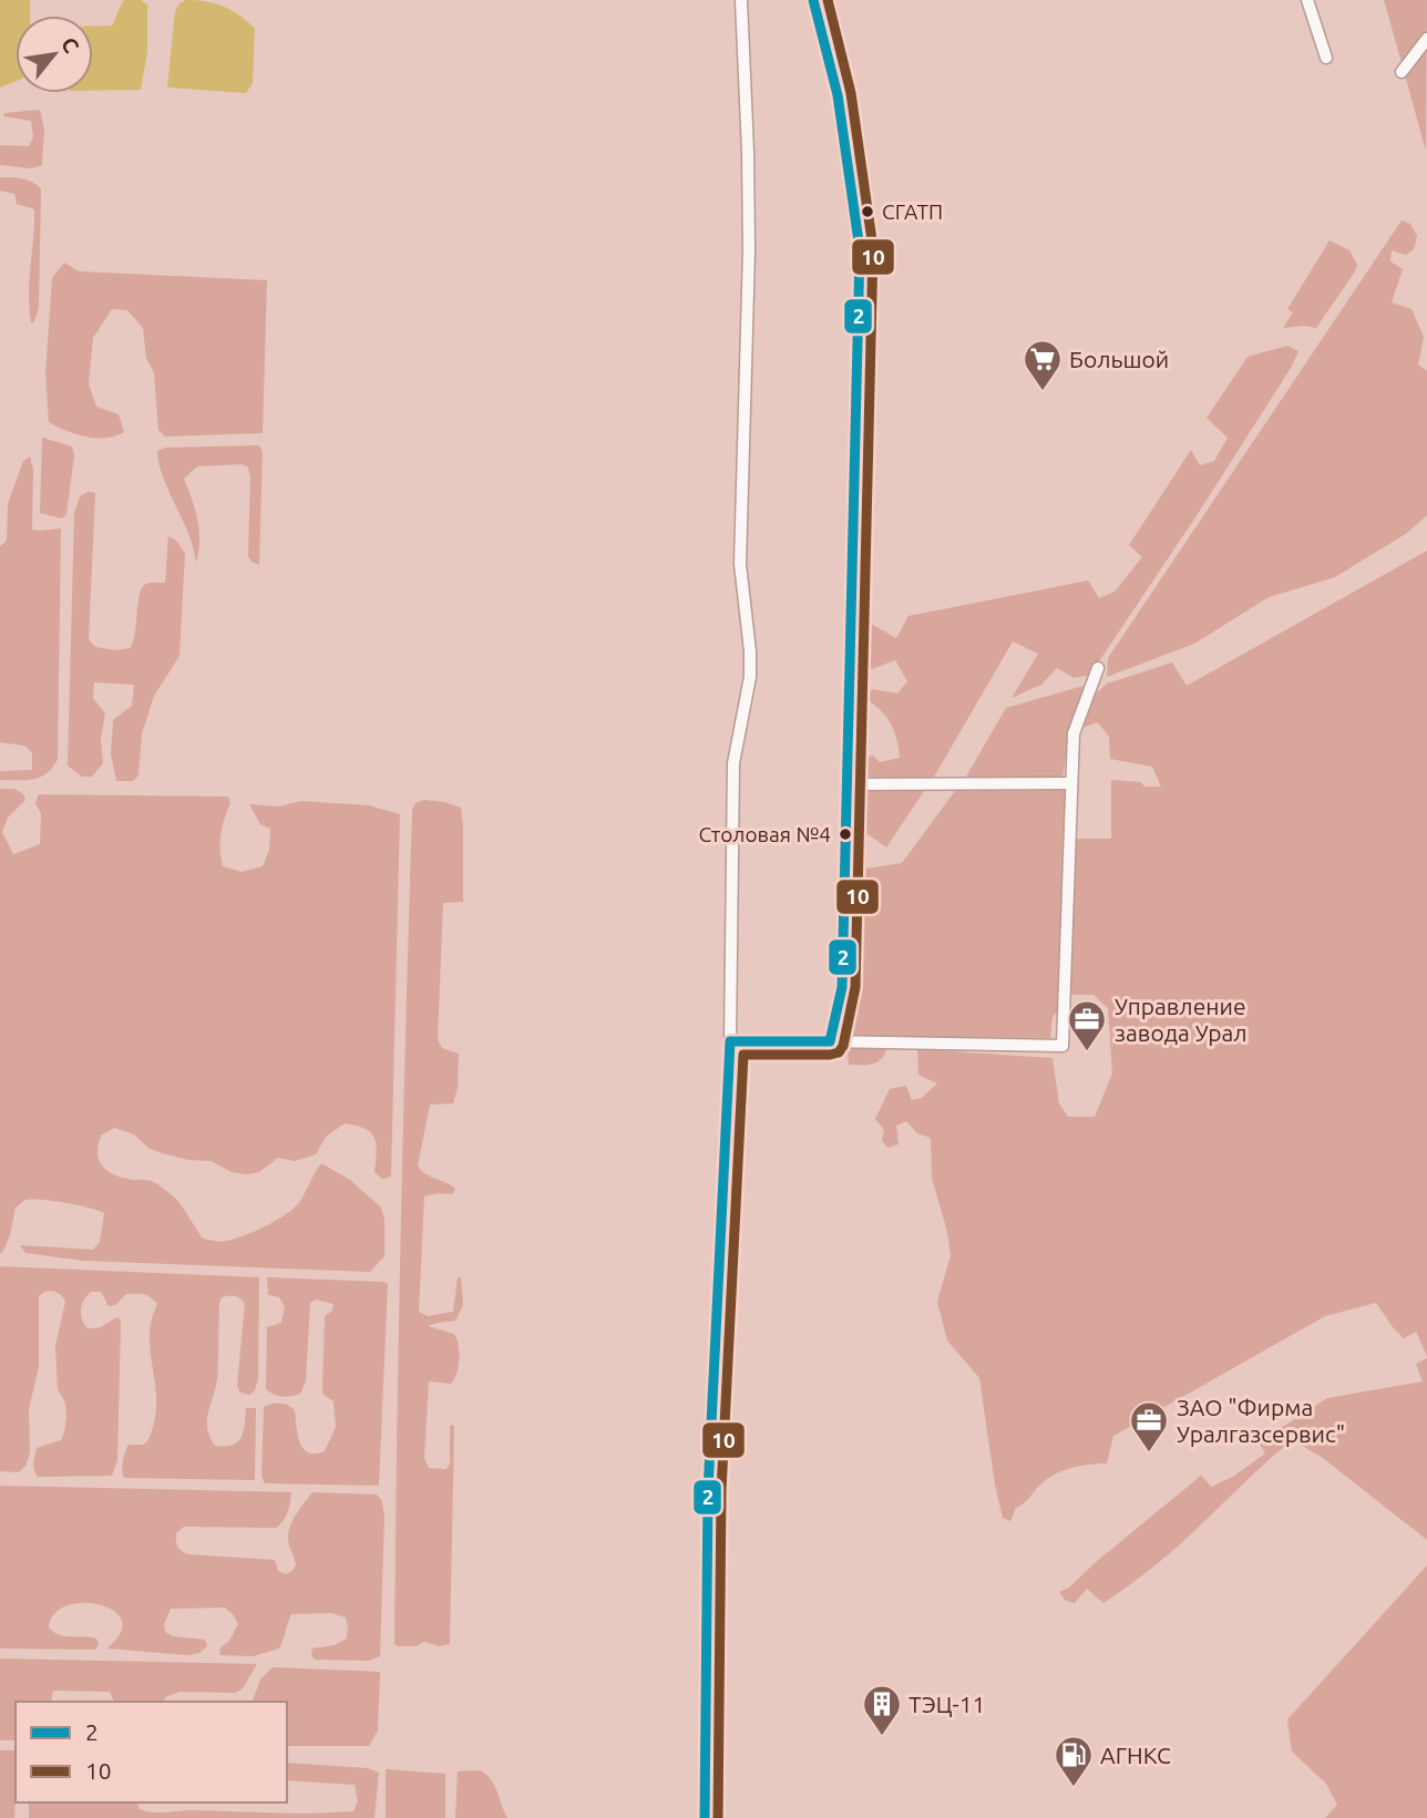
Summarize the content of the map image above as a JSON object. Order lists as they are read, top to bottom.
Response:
{
  "places": {
    "other": ["СГАТП", "Столовая №4"],
    "supermarket": ["Большой"],
    "office": ["Управление завода Урал", "ЗАО \"Фирма Уралгазсервис\""],
    "building": ["ТЭЦ-11"],
    "fuel station": ["АГНКС"]
  },
  "lines": ["transit line 2", "transit line 10"],
  "legend": ["2", "10"],
  "north": "top right"
}
